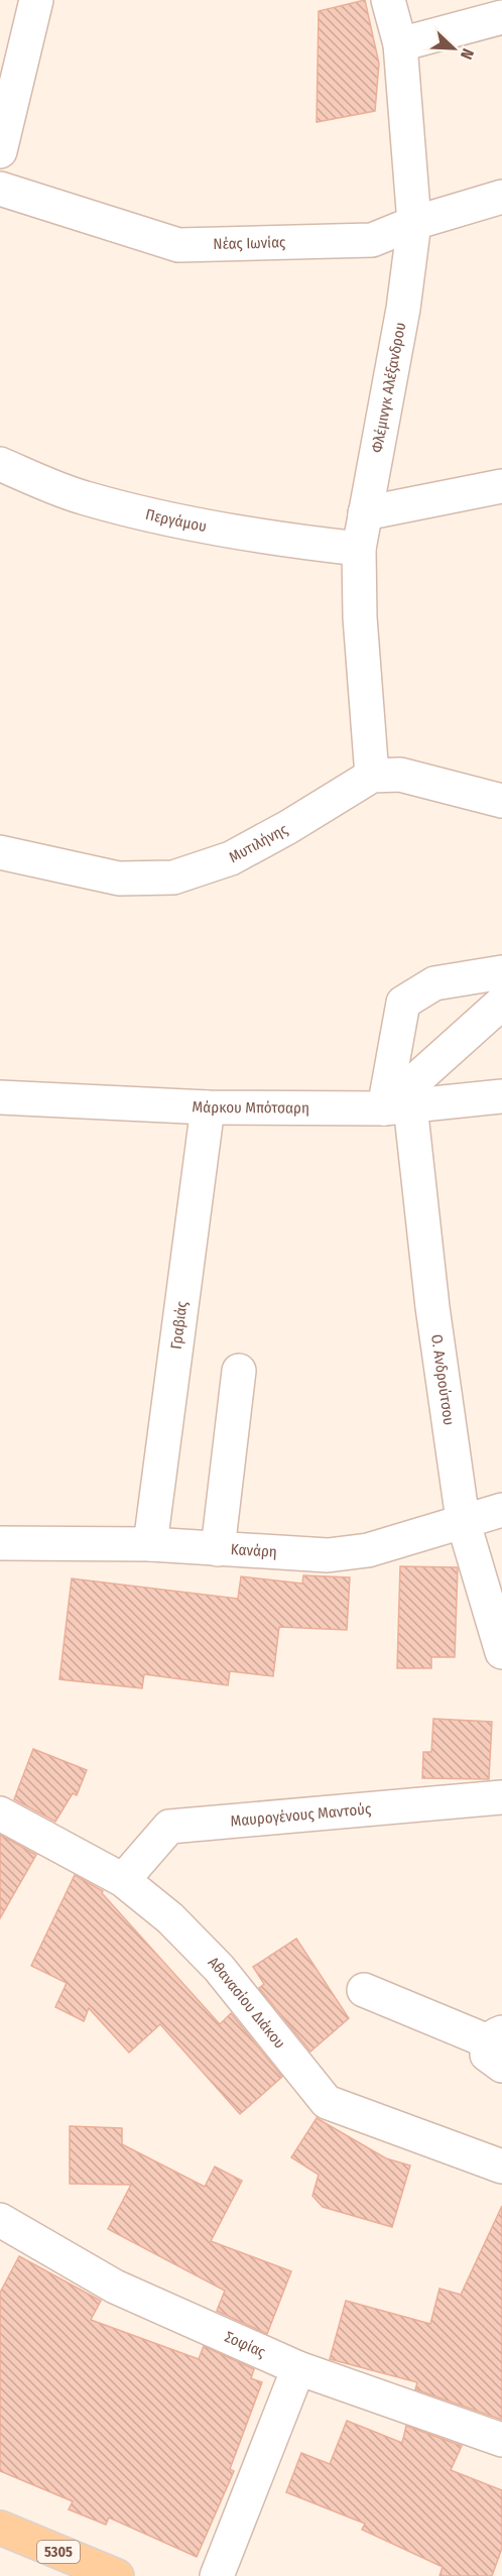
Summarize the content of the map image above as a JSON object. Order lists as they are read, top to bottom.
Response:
{
  "streets": {
    "main road": ["5305"],
    "street": [
      "Νέας Ιωνίας",
      "Φλέμινγκ Αλέξανδρου",
      "Περγάμου",
      "Mυτιλήνης",
      "Μάρκου Μπότσαρη",
      "Γραβιάς",
      "Ο. Ανδρούτσου",
      "Κανάρη",
      "Μαυρογένους Μαντούς",
      "Αθανασίου Διάκου",
      "Σοφίας"
    ]
  },
  "crossings": [
    ["Νέας Ιωνίας", "Φλέμινγκ Αλέξανδρου"],
    ["Φλέμινγκ Αλέξανδρου", "Περγάμου"],
    ["Φλέμινγκ Αλέξανδρου", "Mυτιλήνης"],
    ["Μάρκου Μπότσαρη", "Γραβιάς"],
    ["Μάρκου Μπότσαρη", "Ο. Ανδρούτσου"],
    ["Γραβιάς", "Κανάρη"],
    ["Ο. Ανδρούτσου", "Κανάρη"],
    ["Μαυρογένους Μαντούς", "Αθανασίου Διάκου"]
  ],
  "north": "bottom right"
}
